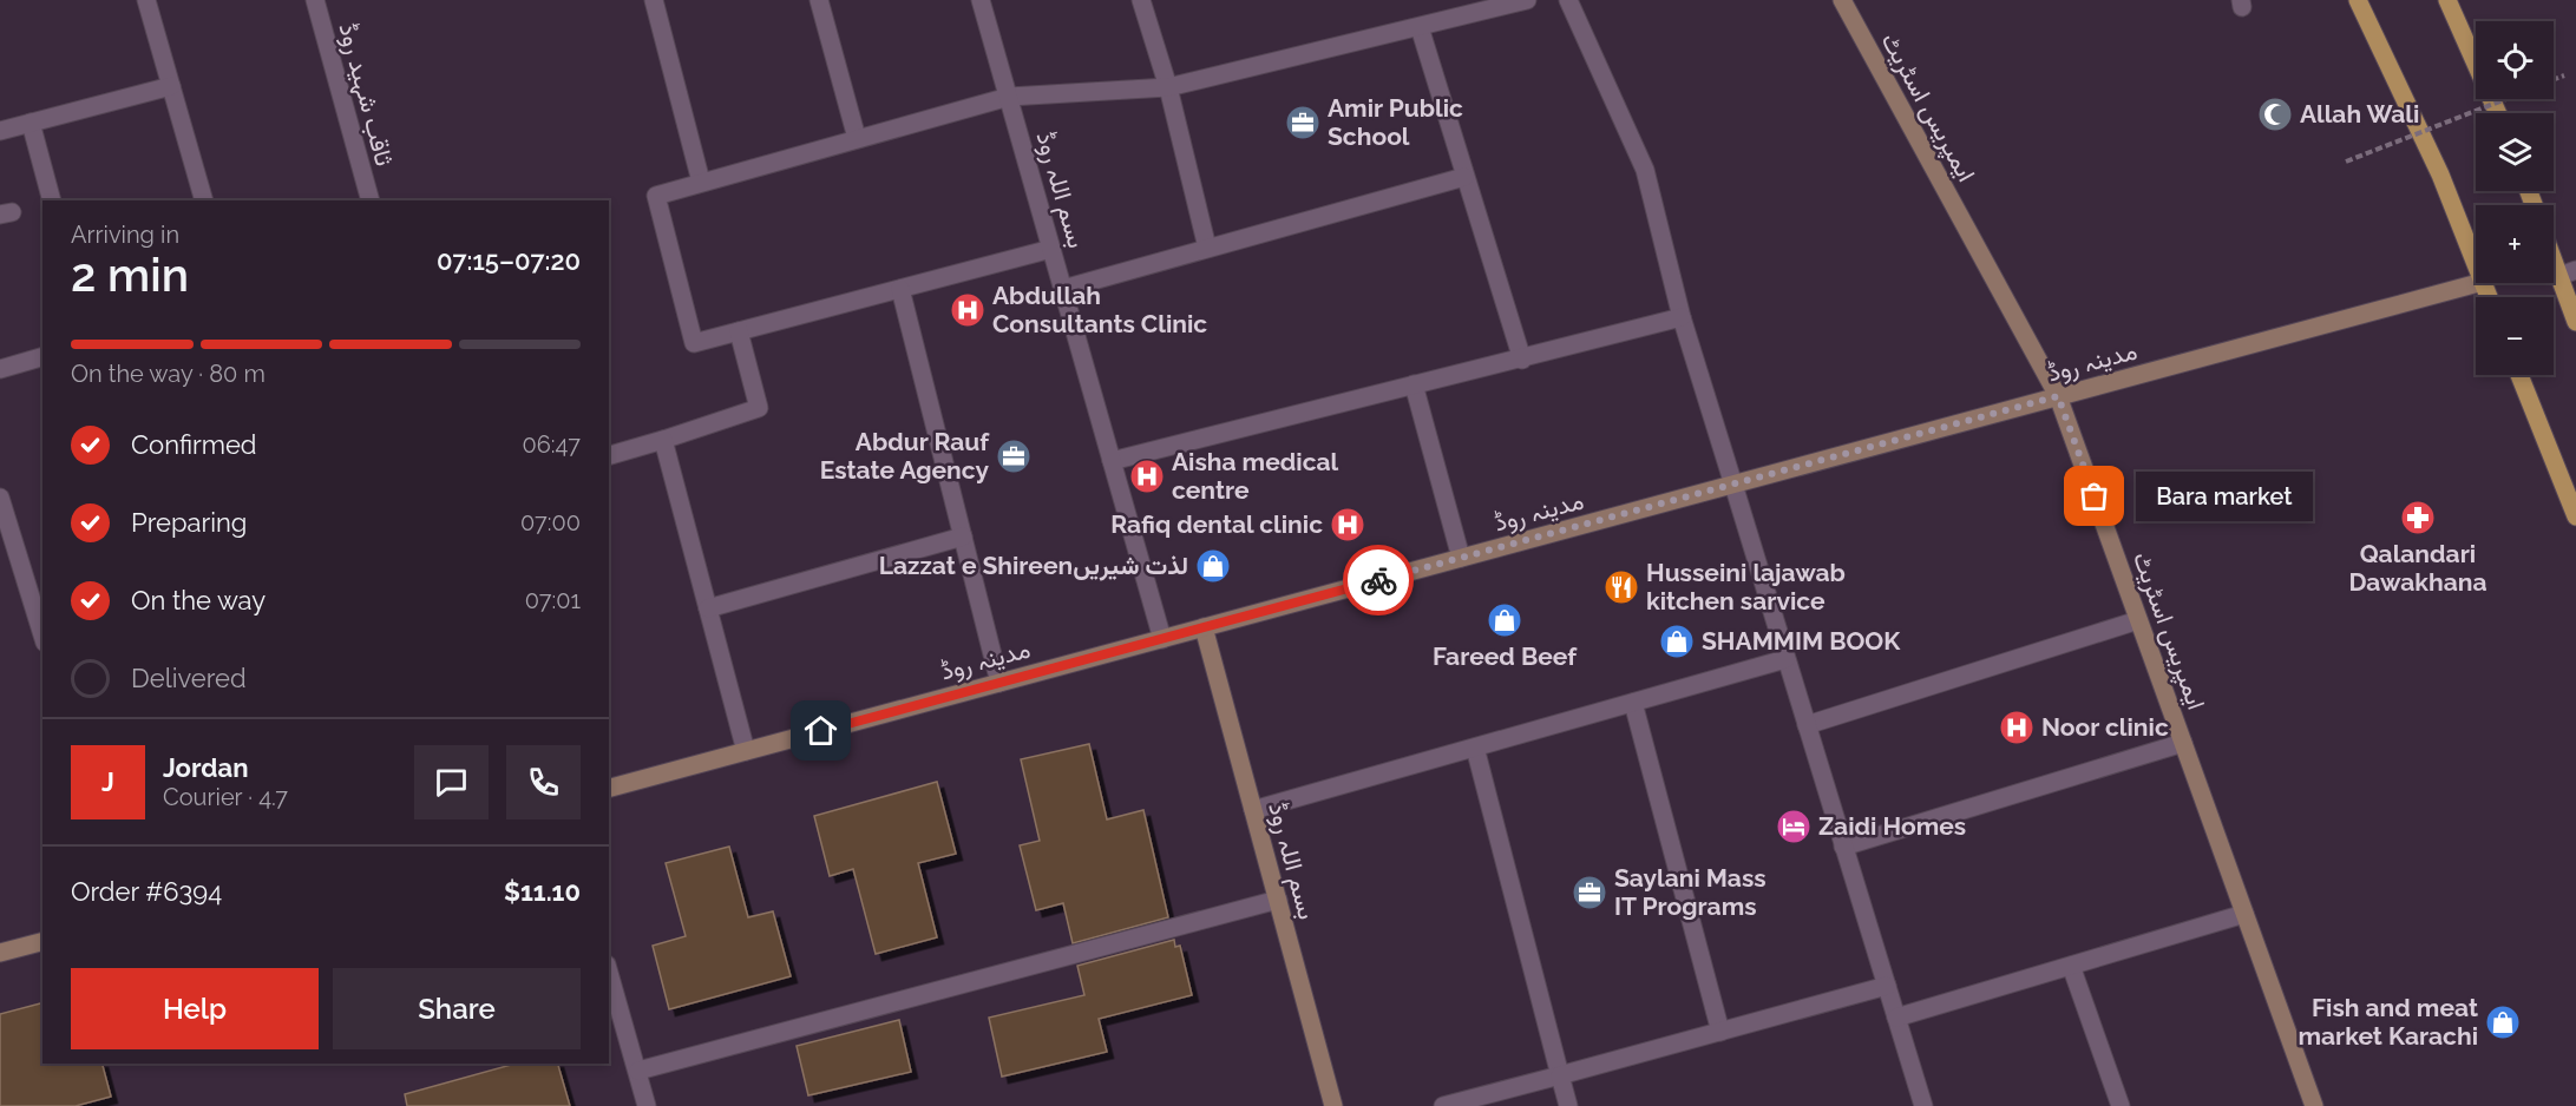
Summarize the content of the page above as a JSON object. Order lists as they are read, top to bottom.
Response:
{
  "streets": {
    "street": [
      "ثاقب شہید روڈ",
      "ایمپریس اسٹریٹ",
      "بسم اللہ روڈ",
      "مدینہ روڈ"
    ]
  },
  "crossings": [
    ["ایمپریس اسٹریٹ", "مدینہ روڈ"],
    ["بسم اللہ روڈ", "مدینہ روڈ"]
  ],
  "places": {
    "mosque": ["Allah Wali"],
    "office": ["Amir Public School", "Abdur Rauf Estate Agency", "Saylani Mass IT Programs"],
    "hospital": [
      "Abdullah Consultants Clinic",
      "Aisha medical centre",
      "Rafiq dental clinic",
      "Noor clinic"
    ],
    "other": ["Bara market"],
    "pharmacy": ["Qalandari Dawakhana"],
    "shop": [
      "Lazzat e Shireenلذت شیریں",
      "Fareed Beef",
      "SHAMMIM BOOK",
      "Fish and meat market Karachi"
    ],
    "restaurant": ["Husseini lajawab kitchen sarvice"],
    "hotel": ["Zaidi Homes"]
  },
  "page": {
    "map_buttons": ["+", "−"],
    "heading": ["2 min", "Arriving in", "07:15–07:20"],
    "panel": [
      "Jordan",
      "Courier · 4.7",
      "Order #6394",
      "$11.10"
    ],
    "bar": "On the way · 80 m",
    "list": [
      ["Confirmed", "06:47"],
      ["Preparing", "07:00"],
      ["On the way", "07:01"],
      "Delivered"
    ],
    "bubble": "Bara market",
    "round": "J",
    "buttons": ["Help", "Share"]
  }
}
